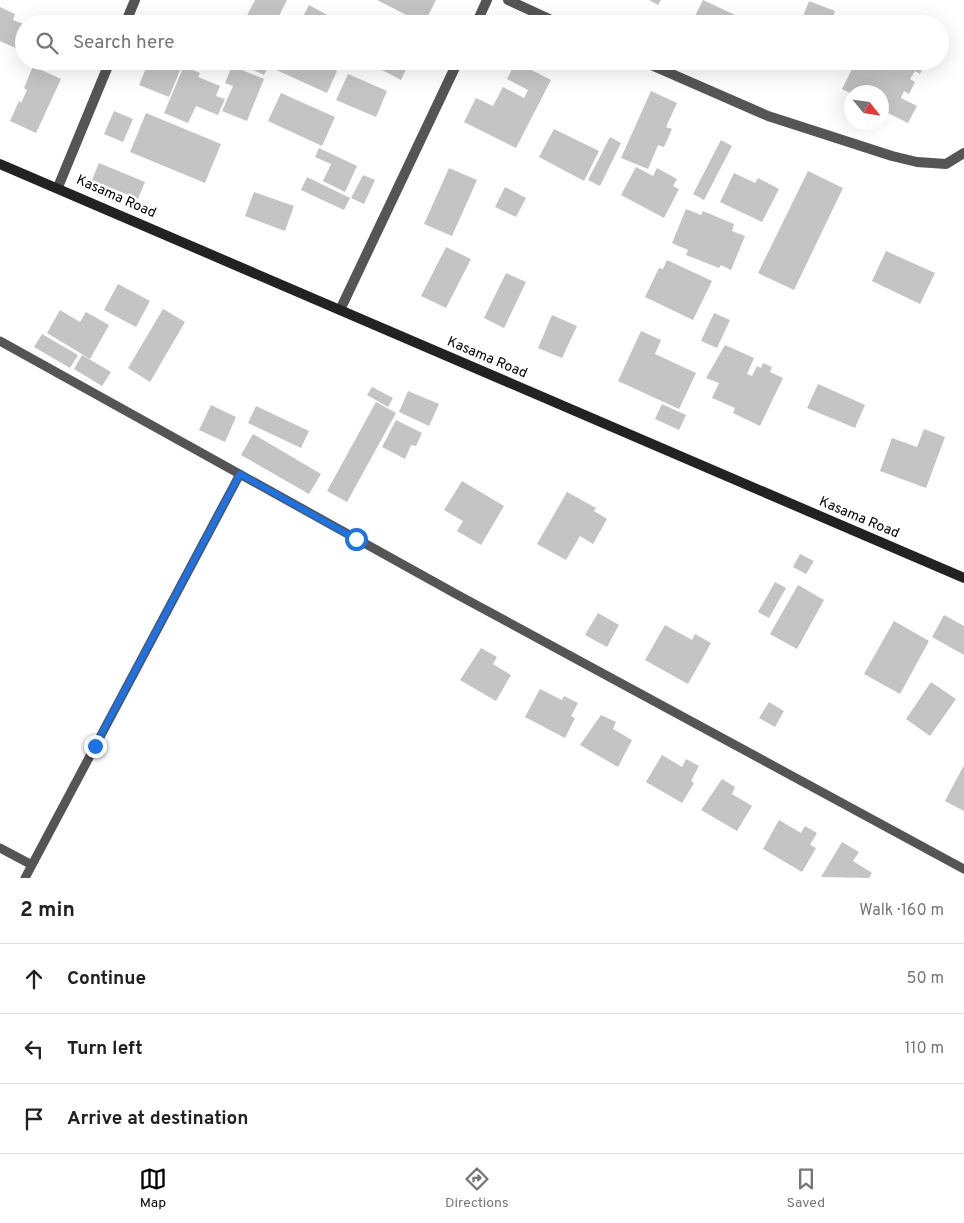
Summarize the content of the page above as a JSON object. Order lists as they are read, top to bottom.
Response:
{
  "streets": {
    "street": ["Kasama Road"]
  },
  "north": "bottom right",
  "page": {
    "search": "Search here",
    "heading": ["2 min", "Walk · 160 m"],
    "list": [
      ["Continue", "50 m"],
      ["Turn left", "110 m"],
      "Arrive at destination"
    ],
    "nav": ["Map", "Directions", "Saved"]
  }
}
